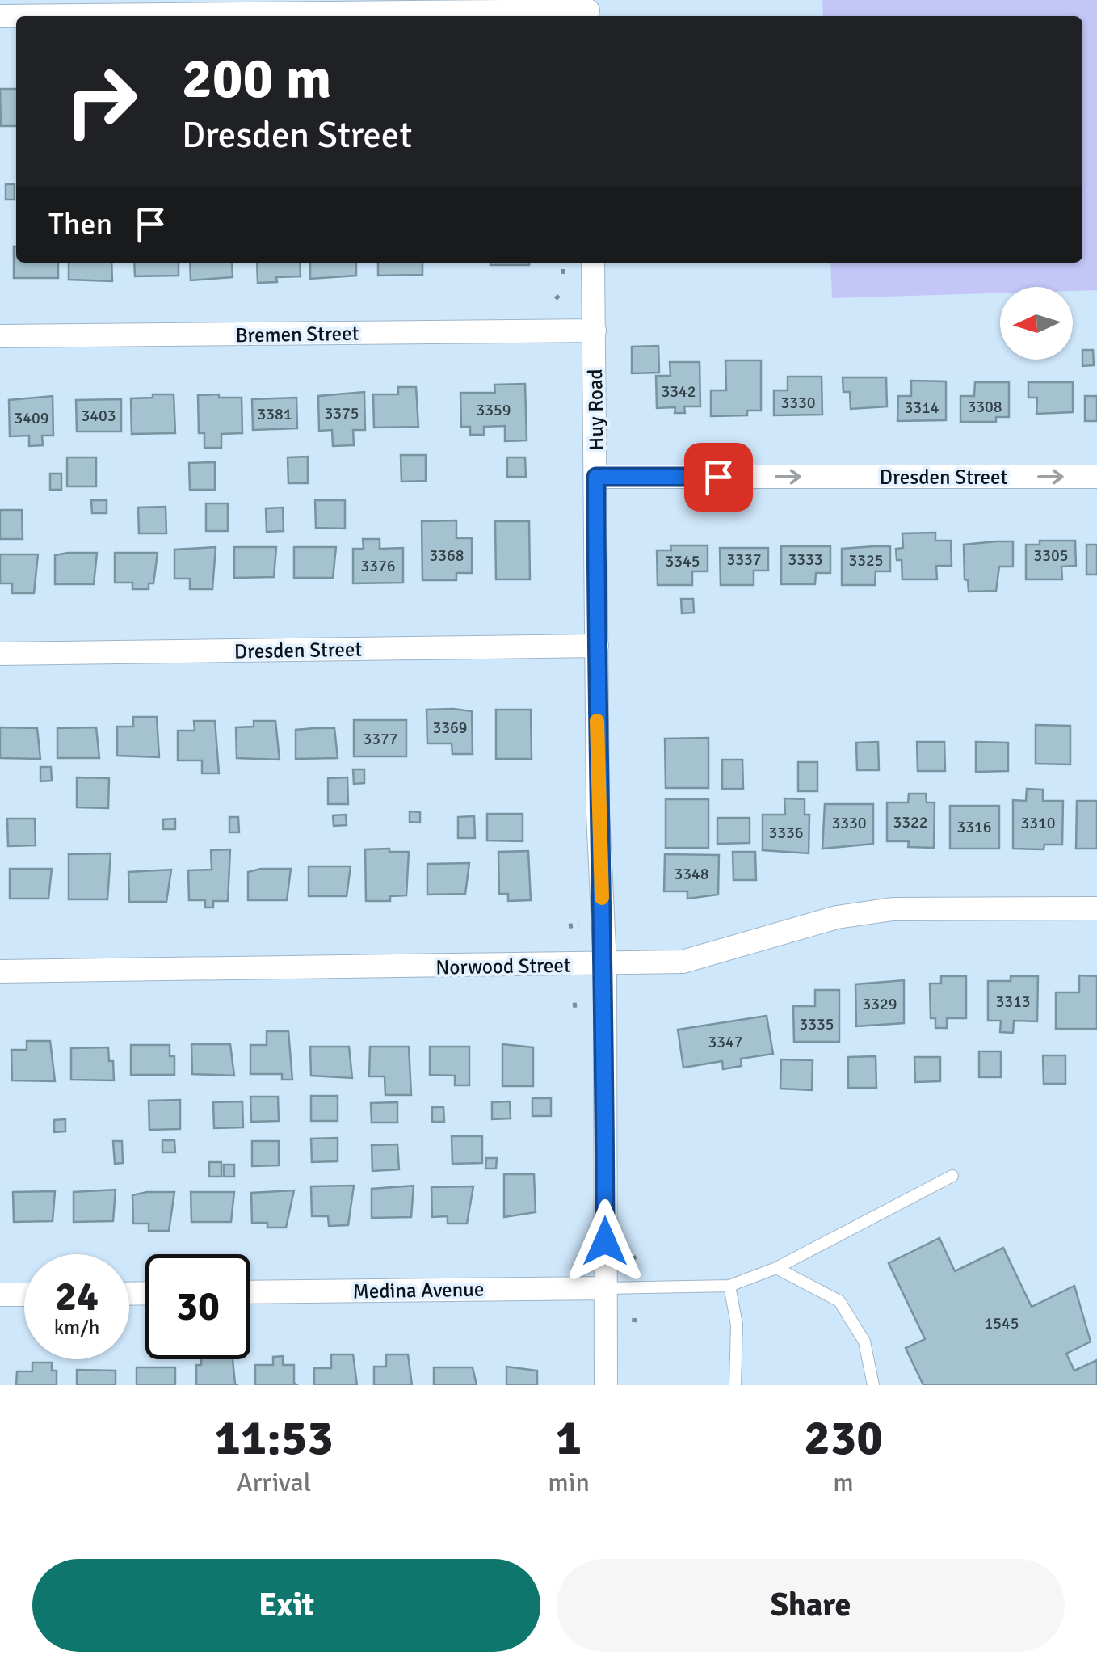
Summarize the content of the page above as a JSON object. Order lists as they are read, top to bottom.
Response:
{
  "streets": {
    "street": [
      "Bremen Street",
      "Huy Road",
      "Dresden Street",
      "Norwood Street",
      "Medina Avenue"
    ]
  },
  "crossings": [
    ["Bremen Street", "Huy Road"],
    ["Huy Road", "Dresden Street"],
    ["Huy Road", "Norwood Street"],
    ["Huy Road", "Medina Avenue"]
  ],
  "one_way": ["Dresden Street"],
  "house_numbers": [
    "3342",
    "3330",
    "3308",
    "3314",
    "3359",
    "3375",
    "3381",
    "3403",
    "3409",
    "3368",
    "3305",
    "3337",
    "3333",
    "3325",
    "3345",
    "3376",
    "3369",
    "3377",
    "3322",
    "3330",
    "3310",
    "3316",
    "3336",
    "3348",
    "3313",
    "3329",
    "3335",
    "3347",
    "1545"
  ],
  "north": "left",
  "page": {
    "turn": ["200 m", "Dresden Street"],
    "then": "Then",
    "speed": "24 km/h",
    "limit": "30",
    "eta": [
      "11:53",
      "Arrival",
      "1",
      "min",
      "230",
      "m"
    ],
    "buttons": ["Exit", "Share"]
  }
}
